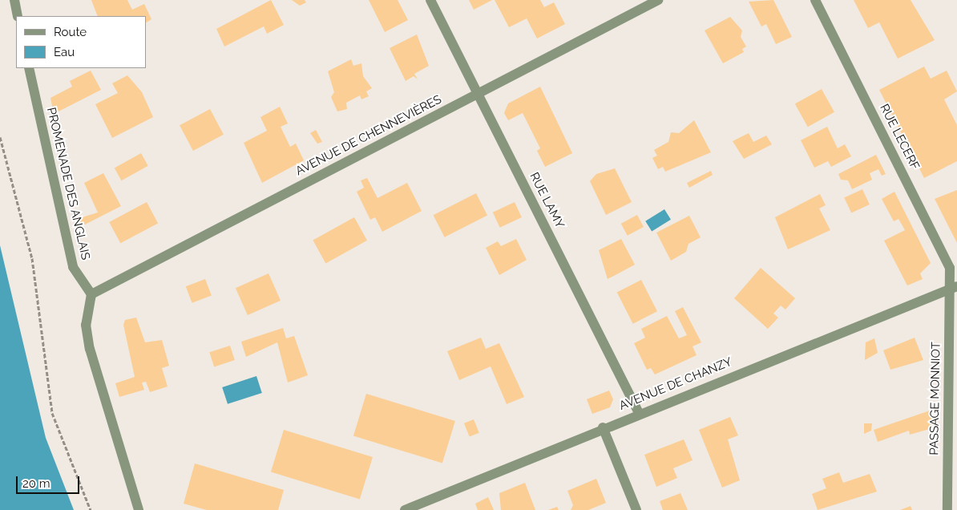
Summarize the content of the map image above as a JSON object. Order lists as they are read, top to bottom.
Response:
{
  "streets": {
    "street": [
      "AVENUE DE CHENNEVIÈRES",
      "RUE LECERF",
      "PROMENADE DES ANGLAIS",
      "RUE LAMY",
      "AVENUE DE CHANZY",
      "PASSAGE MONNIOT"
    ]
  },
  "crossings": [
    ["AVENUE DE CHENNEVIÈRES", "PROMENADE DES ANGLAIS"],
    ["AVENUE DE CHENNEVIÈRES", "RUE LAMY"],
    ["RUE LECERF", "AVENUE DE CHANZY"],
    ["RUE LECERF", "PASSAGE MONNIOT"],
    ["RUE LAMY", "AVENUE DE CHANZY"],
    ["AVENUE DE CHANZY", "PASSAGE MONNIOT"]
  ],
  "legend": ["Route", "Eau"],
  "scale_bar": "20 m"
}
